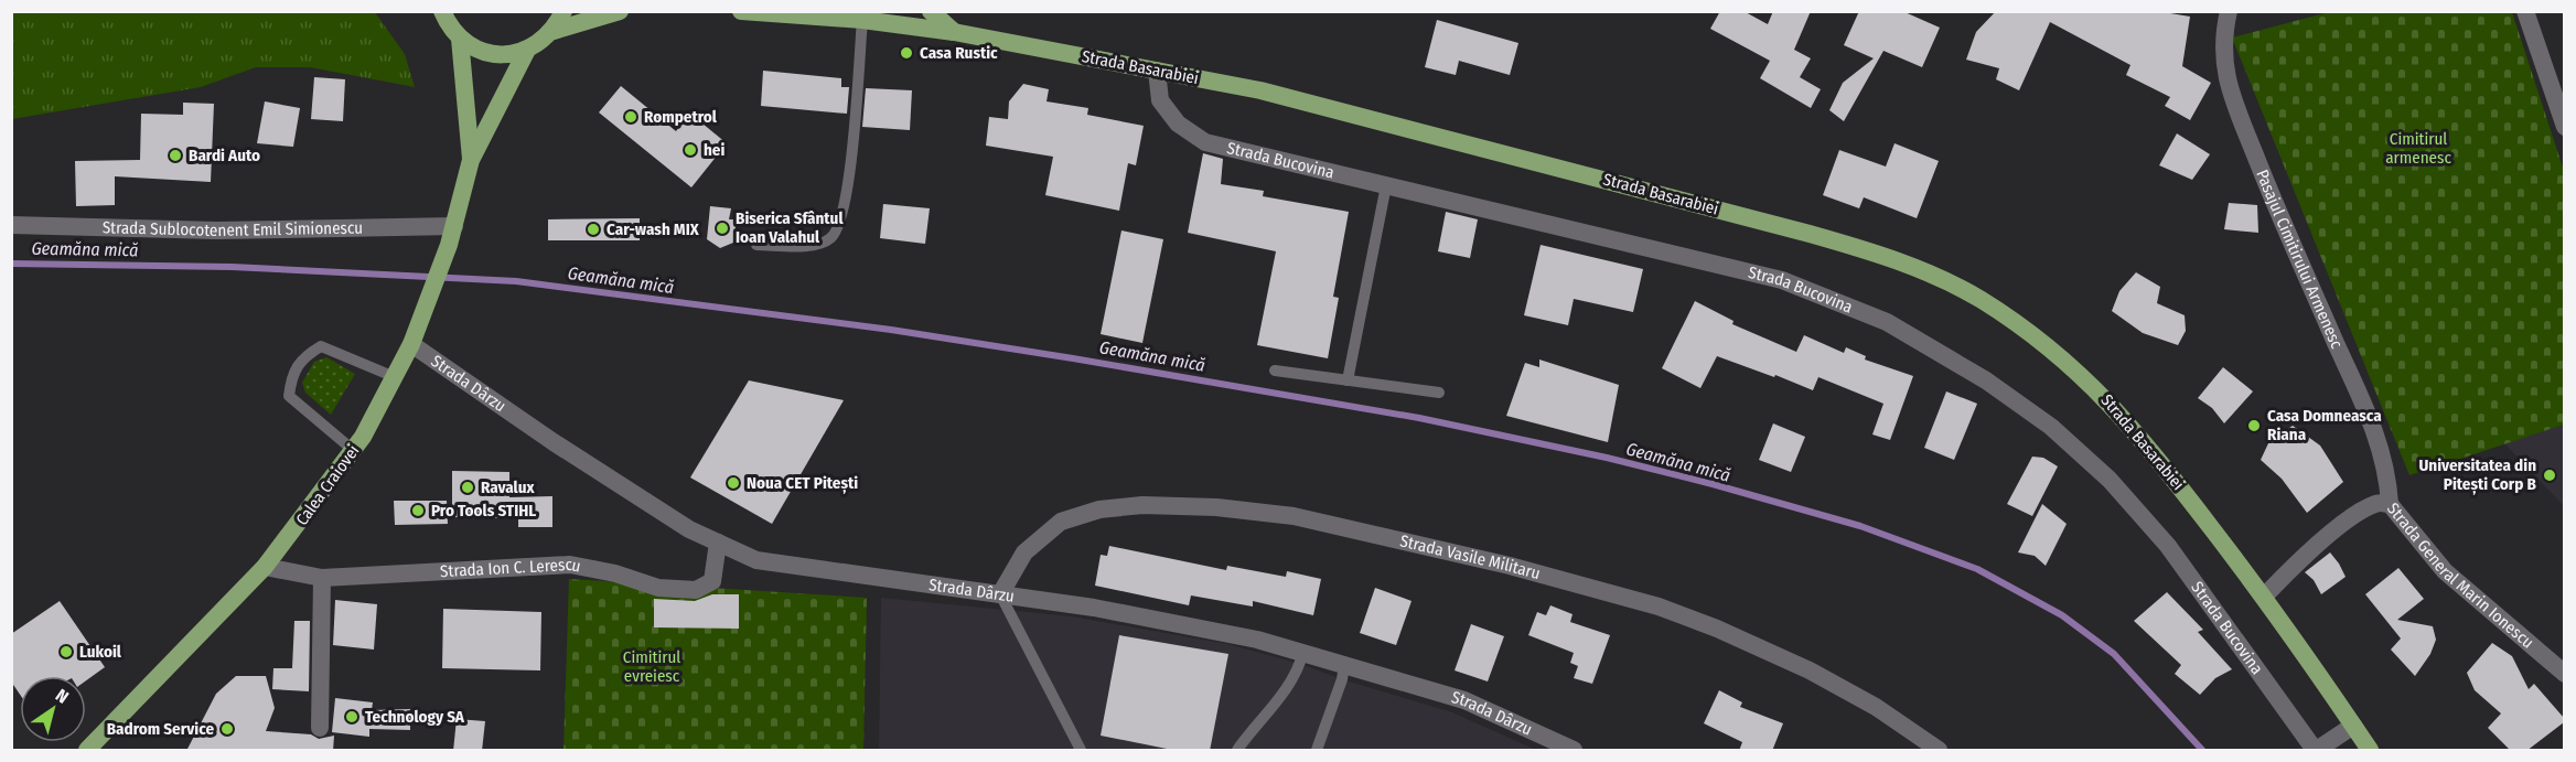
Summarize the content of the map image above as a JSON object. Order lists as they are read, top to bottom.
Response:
{
  "streets": {
    "main road": ["Strada Basarabiei", "Calea Craiovei"],
    "street": [
      "Strada Bucovina",
      "Strada Sublocotenent Emil Simionescu",
      "Pasajul Cimitirului Armenesc",
      "Strada Dârzu",
      "Strada Vasile Militaru",
      "Strada Ion C. Lerescu",
      "Strada General Marin Ionescu"
    ]
  },
  "crossings": [
    ["Strada Basarabiei", "Strada Bucovina"],
    ["Strada Basarabiei", "Strada General Marin Ionescu"],
    ["Strada Sublocotenent Emil Simionescu", "Calea Craiovei"],
    ["Pasajul Cimitirului Armenesc", "Strada General Marin Ionescu"],
    ["Strada Dârzu", "Calea Craiovei"],
    ["Strada Dârzu", "Strada Vasile Militaru"],
    ["Strada Dârzu", "Strada Ion C. Lerescu"],
    ["Calea Craiovei", "Strada Ion C. Lerescu"]
  ],
  "water": ["Geamăna mică"],
  "parks": ["Cimitirul armenesc", "Cimitirul evreiesc"],
  "places": [
    "Casa Rustic",
    "Rompetrol",
    "hei",
    "Bardi Auto",
    "Biserica Sfântul Ioan Valahul",
    "Car-wash MIX",
    "Casa Domneasca Riana",
    "Universitatea din Pitești Corp B",
    "Noua CET Pitești",
    "Ravalux",
    "Pro Tools STIHL",
    "Lukoil",
    "Technology SA",
    "Badrom Service"
  ],
  "north": "top right"
}
